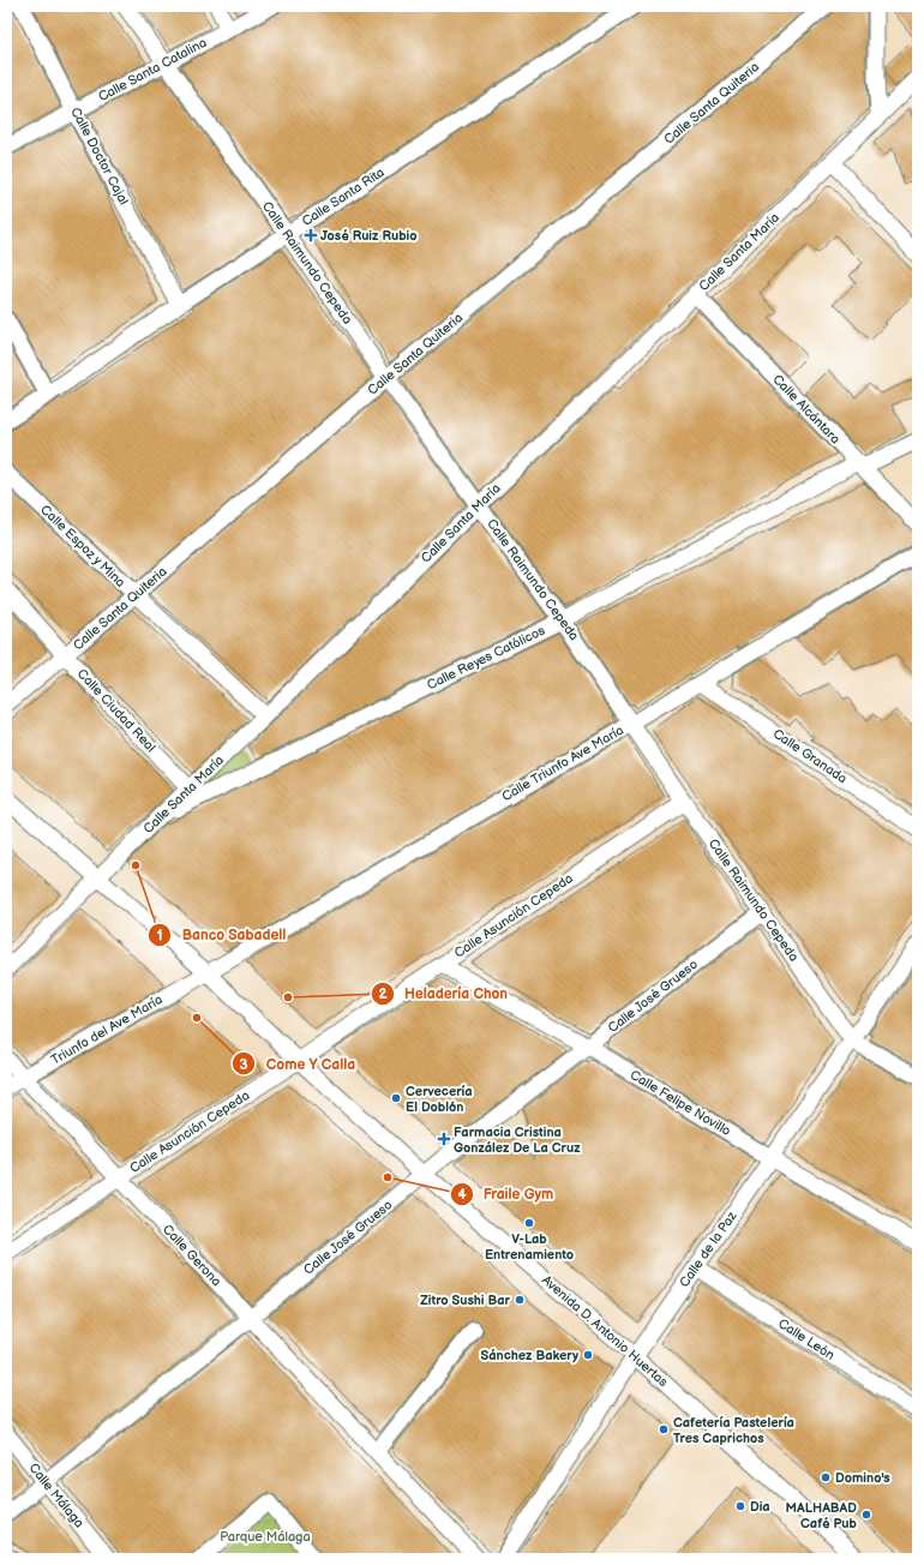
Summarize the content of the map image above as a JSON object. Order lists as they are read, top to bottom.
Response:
{
  "streets": {
    "street": [
      "Calle Santa Catalina",
      "Calle Santa Quiteria",
      "Calle Doctor Cajal",
      "Calle Santa Rita",
      "Calle Santa María",
      "Calle Raimundo Cepeda",
      "Calle Alcántara",
      "Calle Espoz y Mina",
      "Calle Reyes Católicos",
      "Calle Ciudad Real",
      "Calle Granada",
      "Calle Triunfo Ave María",
      "Calle Asunción Cepeda",
      "Calle José Grueso",
      "Triunfo del Ave María",
      "Calle Felipe Novillo",
      "Calle de la Paz",
      "Calle Gerona",
      "Avenida D. Antonio Huertas",
      "Calle León",
      "Calle Málaga"
    ]
  },
  "crossings": [
    ["Calle Santa Catalina", "Calle Doctor Cajal"],
    ["Calle Santa Catalina", "Calle Raimundo Cepeda"],
    ["Calle Santa Quiteria", "Calle Raimundo Cepeda"],
    ["Calle Santa Quiteria", "Calle Espoz y Mina"],
    ["Calle Santa Quiteria", "Calle Ciudad Real"],
    ["Calle Doctor Cajal", "Calle Santa Rita"],
    ["Calle Santa Rita", "Calle Raimundo Cepeda"],
    ["Calle Santa María", "Calle Raimundo Cepeda"],
    ["Calle Santa María", "Calle Alcántara"],
    ["Calle Santa María", "Calle Espoz y Mina"],
    ["Calle Santa María", "Calle Reyes Católicos"],
    ["Calle Santa María", "Calle Ciudad Real"],
    ["Calle Santa María", "Avenida D. Antonio Huertas"],
    ["Calle Raimundo Cepeda", "Calle Reyes Católicos"],
    ["Calle Raimundo Cepeda", "Calle Triunfo Ave María"],
    ["Calle Raimundo Cepeda", "Calle Asunción Cepeda"],
    ["Calle Raimundo Cepeda", "Calle José Grueso"],
    ["Calle Raimundo Cepeda", "Calle de la Paz"],
    ["Calle Alcántara", "Calle Reyes Católicos"],
    ["Calle Granada", "Calle Triunfo Ave María"],
    ["Calle Triunfo Ave María", "Triunfo del Ave María"],
    ["Calle Triunfo Ave María", "Avenida D. Antonio Huertas"],
    ["Calle Asunción Cepeda", "Calle Felipe Novillo"],
    ["Calle Asunción Cepeda", "Calle Gerona"],
    ["Calle Asunción Cepeda", "Avenida D. Antonio Huertas"],
    ["Calle José Grueso", "Calle Felipe Novillo"],
    ["Calle José Grueso", "Calle Gerona"],
    ["Calle José Grueso", "Avenida D. Antonio Huertas"],
    ["Calle José Grueso", "Calle Málaga"],
    ["Triunfo del Ave María", "Calle Gerona"],
    ["Triunfo del Ave María", "Avenida D. Antonio Huertas"],
    ["Calle Felipe Novillo", "Calle de la Paz"],
    ["Calle de la Paz", "Avenida D. Antonio Huertas"],
    ["Calle de la Paz", "Calle León"]
  ],
  "parks": ["Parque Málaga"],
  "places": {
    "health": ["José Ruiz Rubio", "Farmacia Cristina González De La Cruz"],
    "other": [
      "Banco Sabadell",
      "Heladería Chon",
      "Come Y Calla",
      "Cervecería El Doblón",
      "Fraile Gym",
      "V-Lab Entrenamiento",
      "Zitro Sushi Bar",
      "Sánchez Bakery",
      "Cafetería Pastelería Tres Caprichos",
      "Domino's",
      "Dia",
      "MALHABAD Café Pub"
    ]
  }
}
